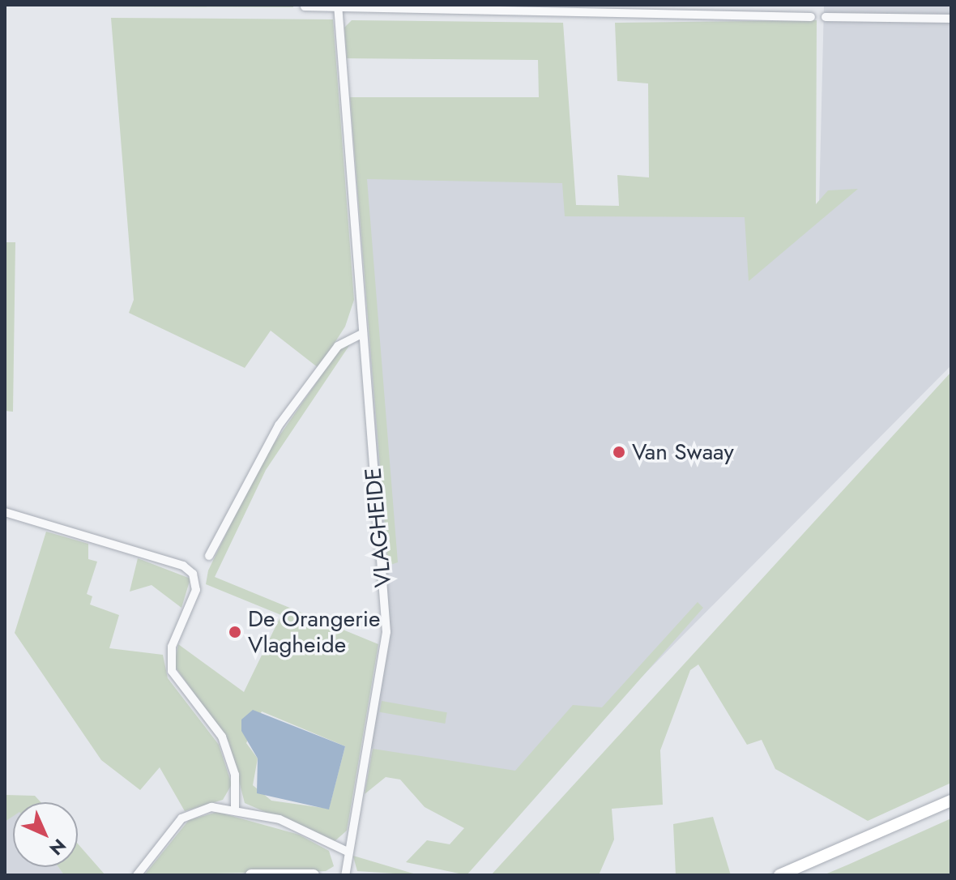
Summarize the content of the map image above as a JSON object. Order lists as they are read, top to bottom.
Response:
{
  "streets": {
    "street": ["VLAGHEIDE"]
  },
  "places": ["Van Swaay", "De Orangerie Vlagheide"],
  "north": "bottom right"
}
